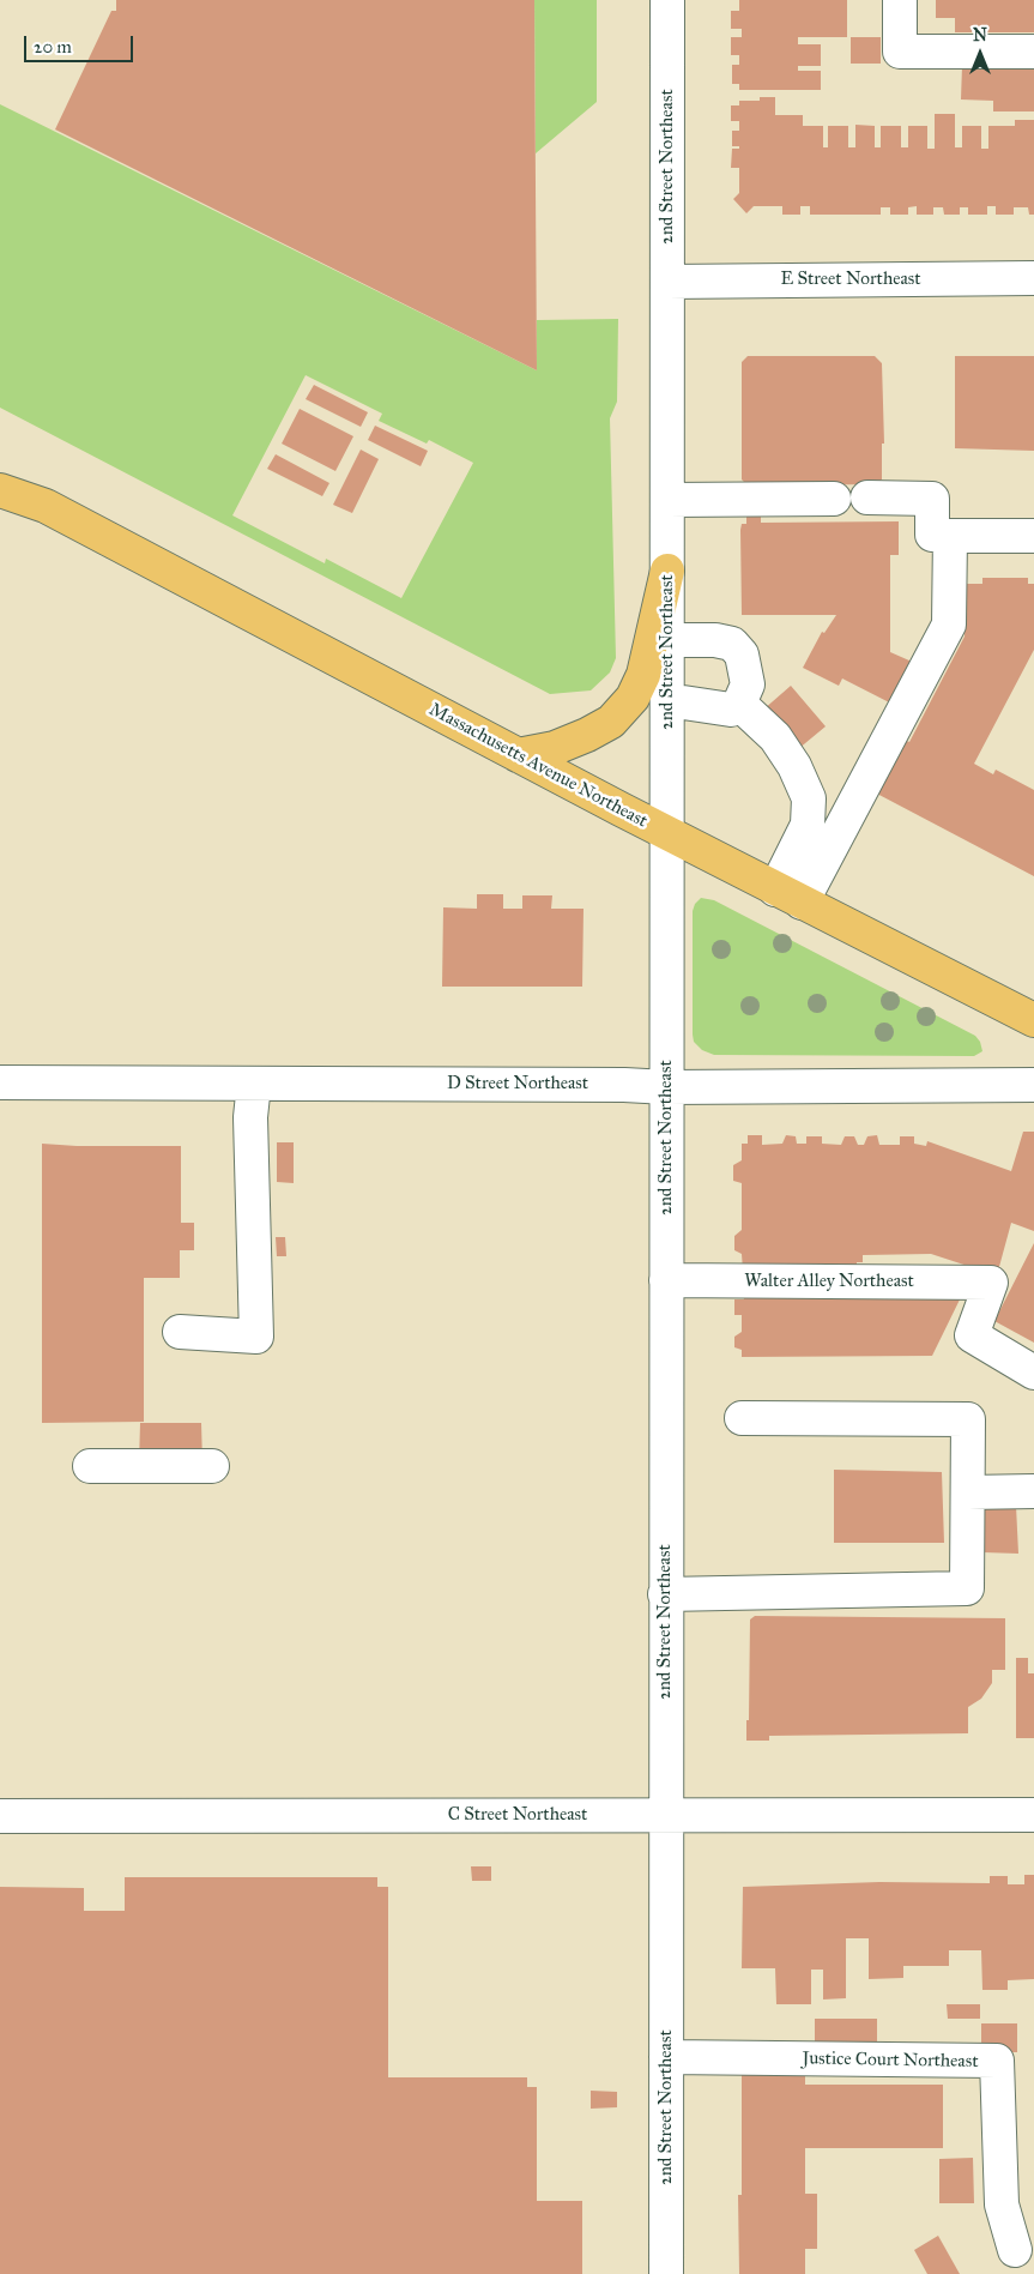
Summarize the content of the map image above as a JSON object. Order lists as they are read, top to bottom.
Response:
{
  "streets": {
    "main road": ["Massachusetts Avenue Northeast"],
    "street": [
      "2nd Street Northeast",
      "E Street Northeast",
      "D Street Northeast",
      "Walter Alley Northeast",
      "C Street Northeast",
      "Justice Court Northeast"
    ]
  },
  "crossings": [
    ["2nd Street Northeast", "E Street Northeast"],
    ["2nd Street Northeast", "Massachusetts Avenue Northeast"],
    ["2nd Street Northeast", "D Street Northeast"],
    ["2nd Street Northeast", "Walter Alley Northeast"],
    ["2nd Street Northeast", "C Street Northeast"],
    ["2nd Street Northeast", "Justice Court Northeast"]
  ],
  "scale_bar": "20 m",
  "north": "top"
}
